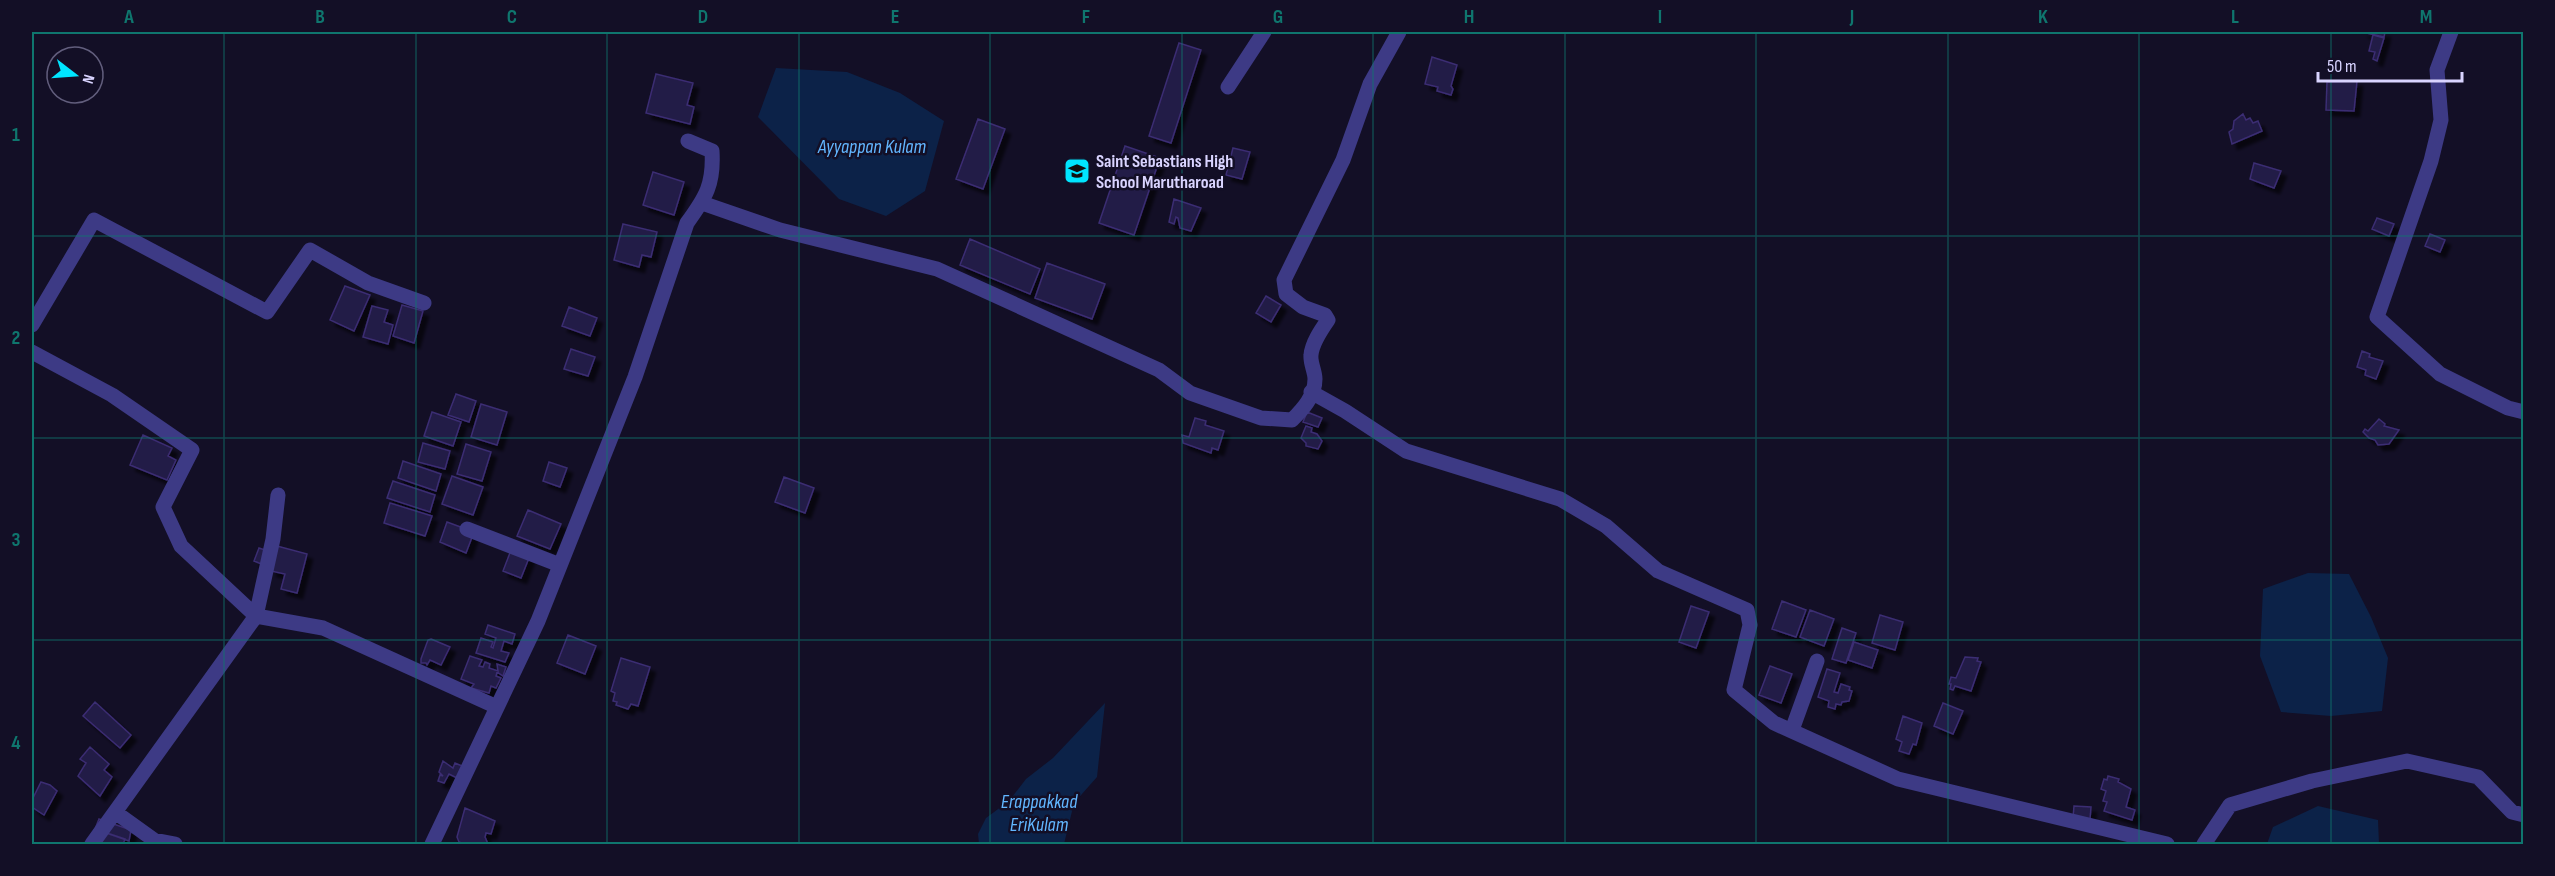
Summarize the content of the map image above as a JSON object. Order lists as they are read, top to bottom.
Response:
{
  "water": ["Ayyappan Kulam", "Erappakkad EriKulam"],
  "places": {
    "school or university": ["Saint Sebastians High School Marutharoad"]
  },
  "scale_bar": "50 m",
  "north": "right",
  "grid": {
    "columns": [
      "A",
      "B",
      "C",
      "D",
      "E",
      "F",
      "G",
      "H",
      "I",
      "J",
      "K",
      "L",
      "M"
    ],
    "rows": [
      "1",
      "2",
      "3",
      "4"
    ]
  }
}
